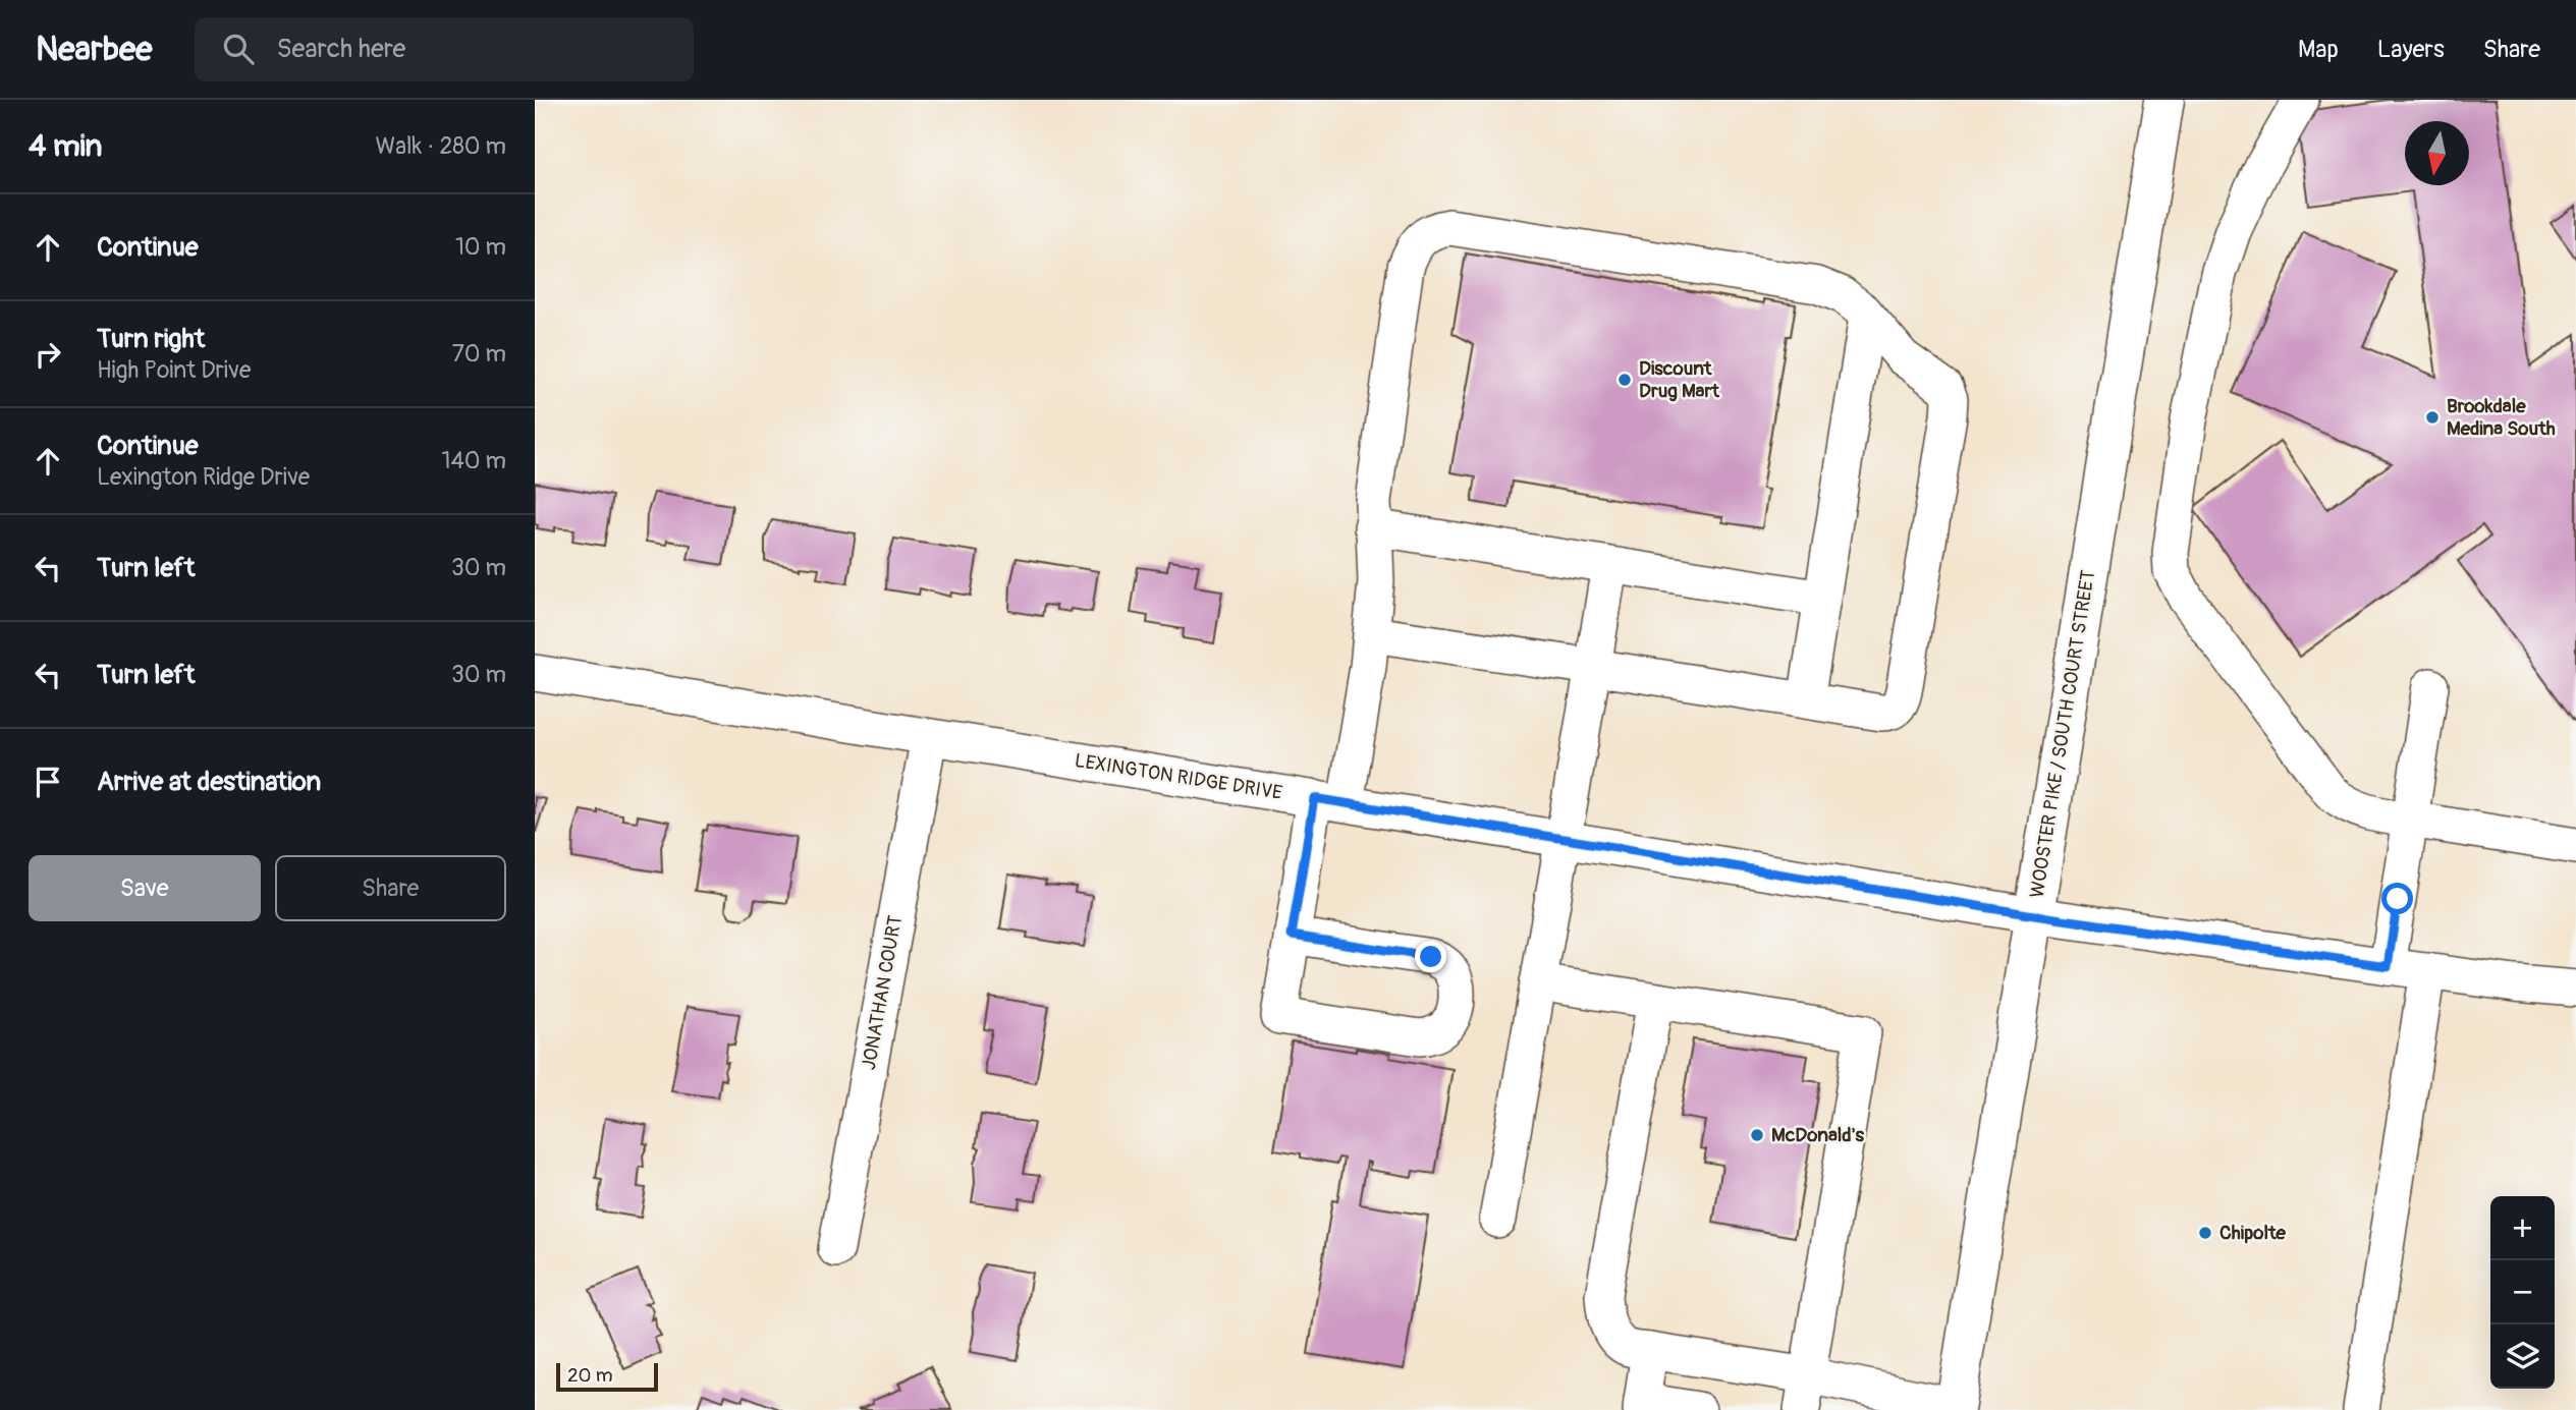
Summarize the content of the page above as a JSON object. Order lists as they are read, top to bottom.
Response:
{
  "streets": {
    "main road": ["WOOSTER PIKE / SOUTH COURT STREET"],
    "street": ["LEXINGTON RIDGE DRIVE", "JONATHAN COURT"]
  },
  "crossings": [
    ["WOOSTER PIKE / SOUTH COURT STREET", "LEXINGTON RIDGE DRIVE"],
    ["LEXINGTON RIDGE DRIVE", "JONATHAN COURT"]
  ],
  "places": [
    "Discount Drug Mart",
    "Brookdale Medina South",
    "McDonald's",
    "Chipolte"
  ],
  "scale_bar": "20 m",
  "north": "bottom",
  "page": {
    "header": "Nearbee",
    "search": "Search here",
    "nav": ["Map", "Layers", "Share"],
    "heading": ["4 min", "Walk · 280 m"],
    "list": [
      ["Continue", "10 m"],
      ["Turn right", "High Point Drive", "70 m"],
      ["Continue", "Lexington Ridge Drive", "140 m"],
      ["Turn left", "30 m"],
      ["Turn left", "30 m"],
      "Arrive at destination"
    ],
    "buttons": ["Save", "Share"],
    "map_buttons": ["+", "−"],
    "scale": "20 m"
  }
}
